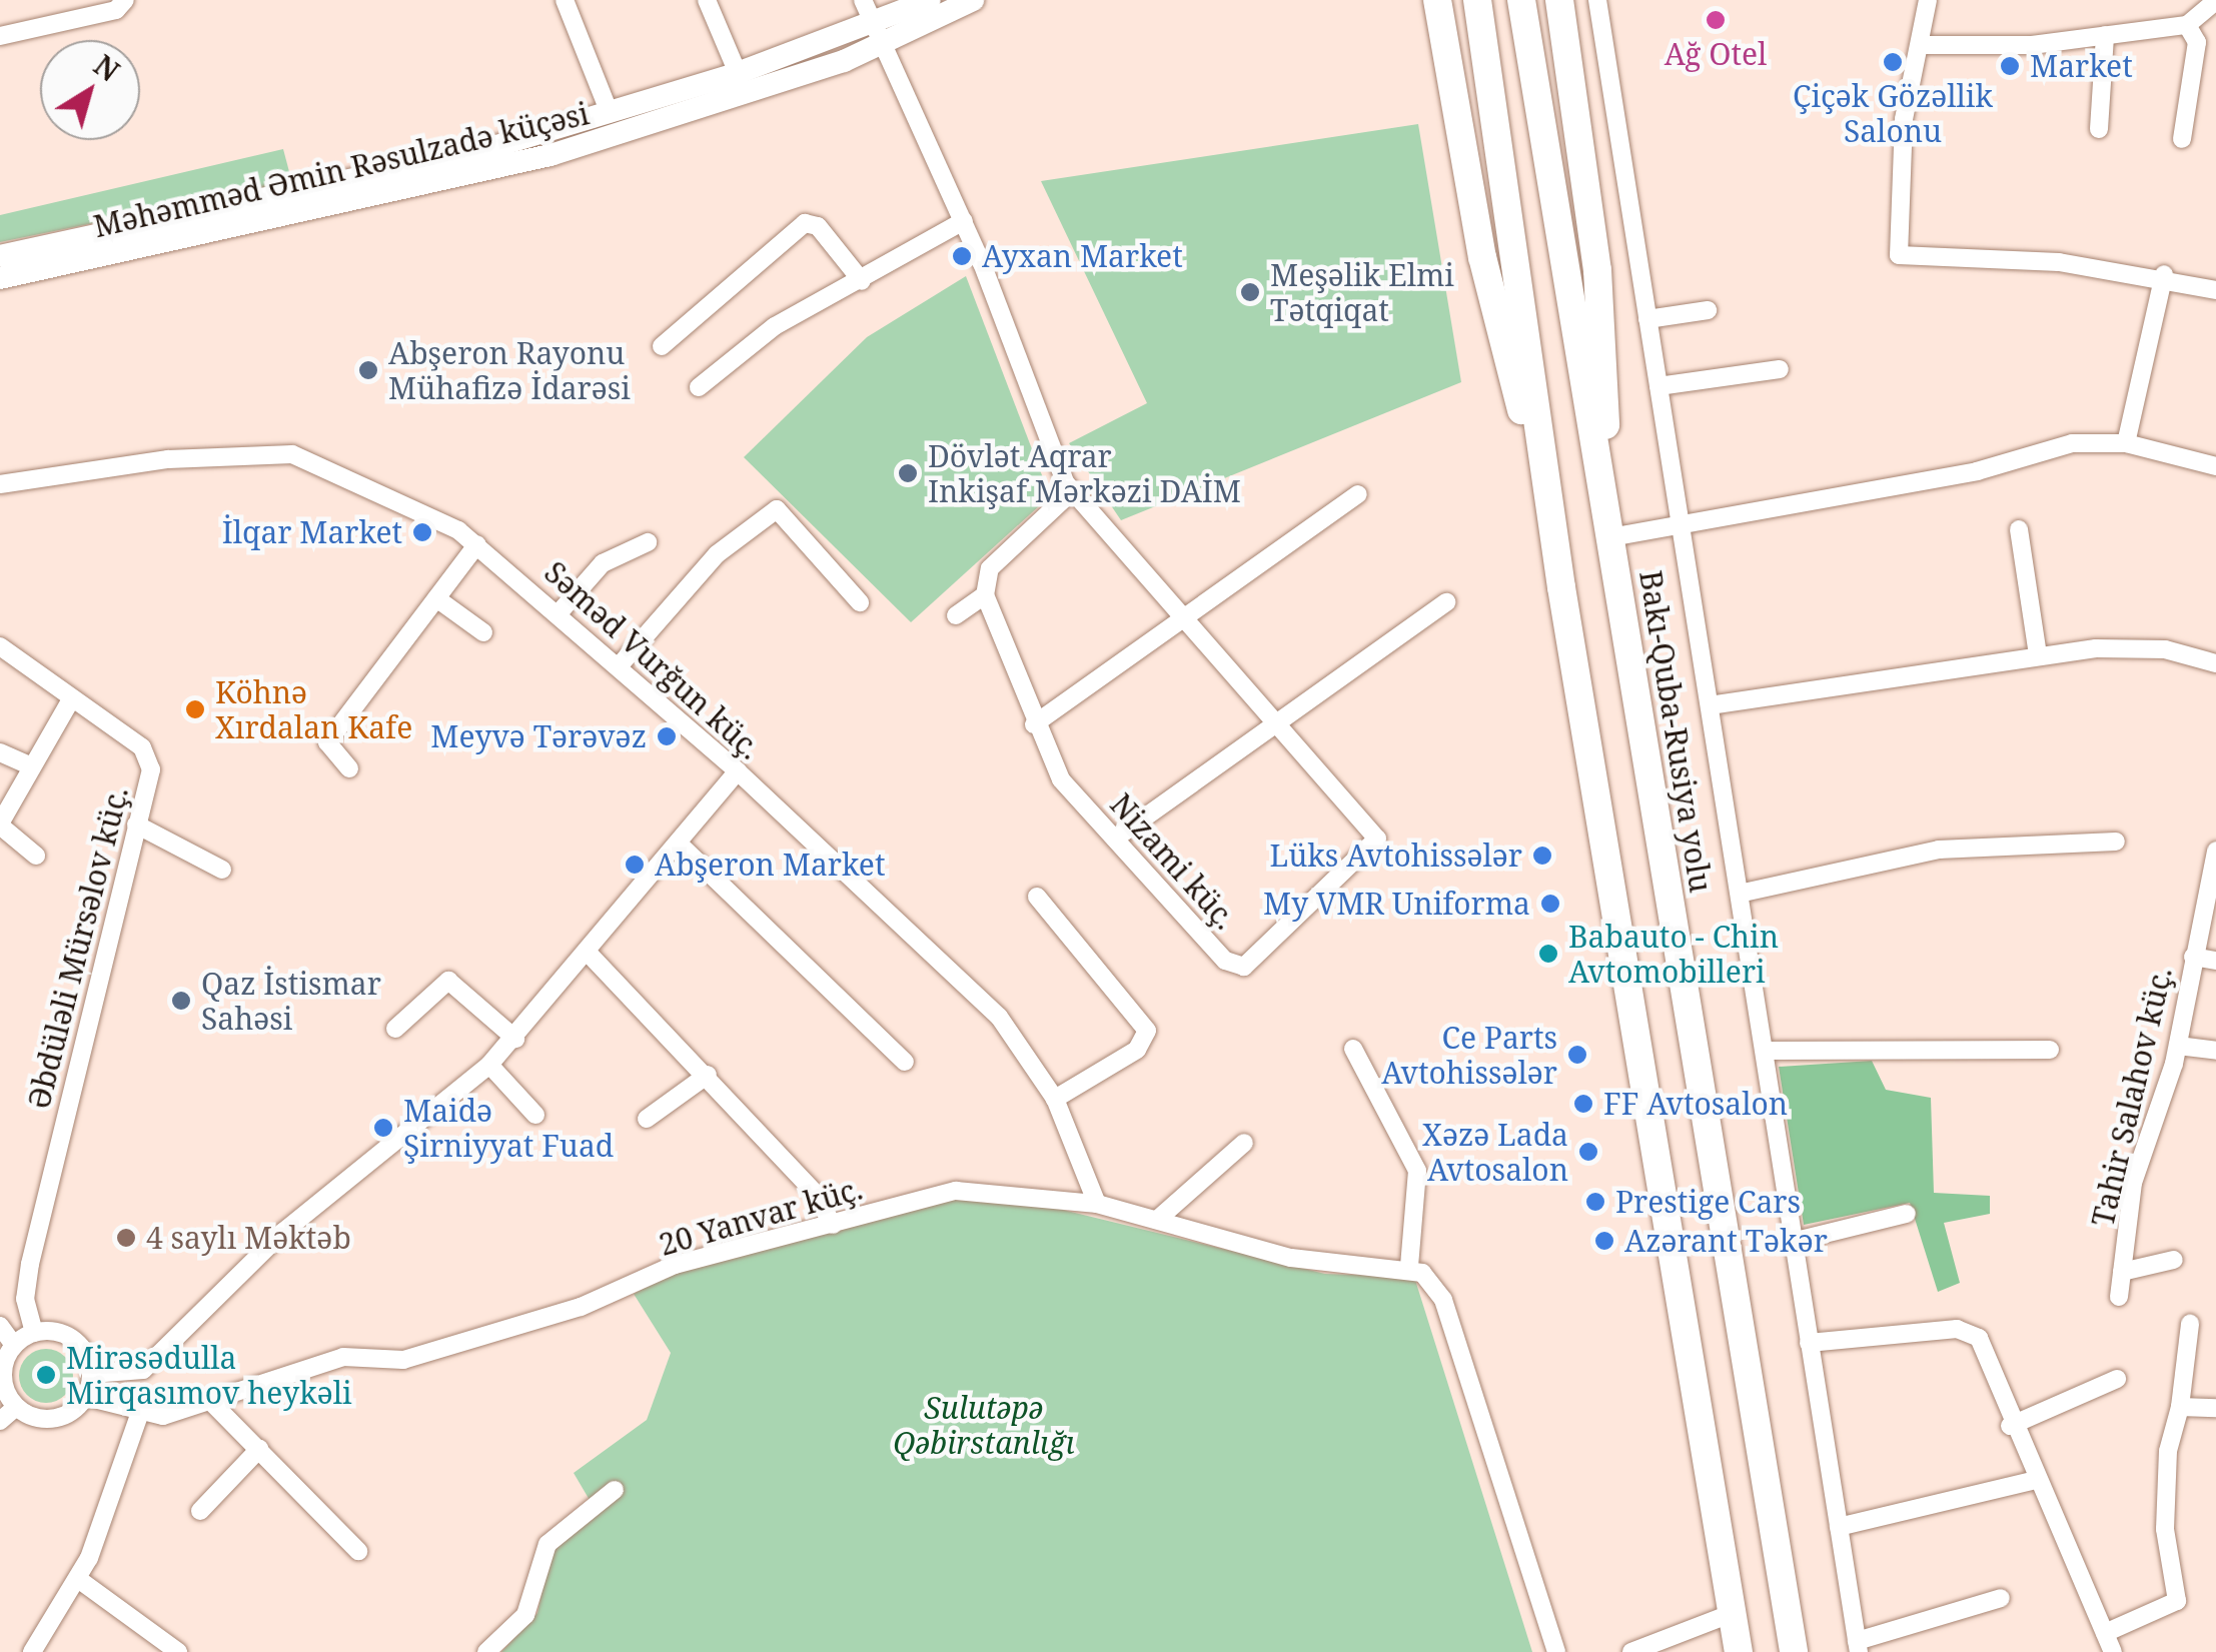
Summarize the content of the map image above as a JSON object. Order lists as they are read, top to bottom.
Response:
{
  "streets": {
    "highway": ["Bakı-Quba-Rusiya yolu"],
    "main road": ["Məhəmməd Əmin Rəsulzadə küçəsi"],
    "street": [
      "Səməd Vurğun küç.",
      "Nizami küç.",
      "Əbdüləli Mürsəlov küç.",
      "Tahir Salahov küç.",
      "20 Yanvar küç."
    ]
  },
  "crossings": [
    ["Məhəmməd Əmin Rəsulzadə küçəsi", "Nizami küç."],
    ["Səməd Vurğun küç.", "20 Yanvar küç."]
  ],
  "parks": ["Sulutəpə Qəbirstanlığı"],
  "places": [
    "Ağ Otel",
    "Çiçək Gözəllik Salonu",
    "Market",
    "Ayxan Market",
    "Meşəlik Elmi Tətqiqat",
    "Abşeron Rayonu Mühafizə İdarəsi",
    "Dövlət Aqrar Inkişaf Mərkəzi DAİM",
    "İlqar Market",
    "Köhnə Xırdalan Kafe",
    "Meyvə Tərəvəz",
    "Lüks Avtohissələr",
    "Abşeron Market",
    "My VMR Uniforma",
    "Babauto - Chin Avtomobilleri",
    "Qaz İstismar Sahəsi",
    "Ce Parts Avtohissələr",
    "FF Avtosalon",
    "Maidə Şirniyyat Fuad",
    "Xəzə Lada Avtosalon",
    "Prestige Cars",
    "4 saylı Məktəb",
    "Azərant Təkər",
    "Mirəsədulla Mirqasımov heykəli"
  ],
  "north": "top right"
}
